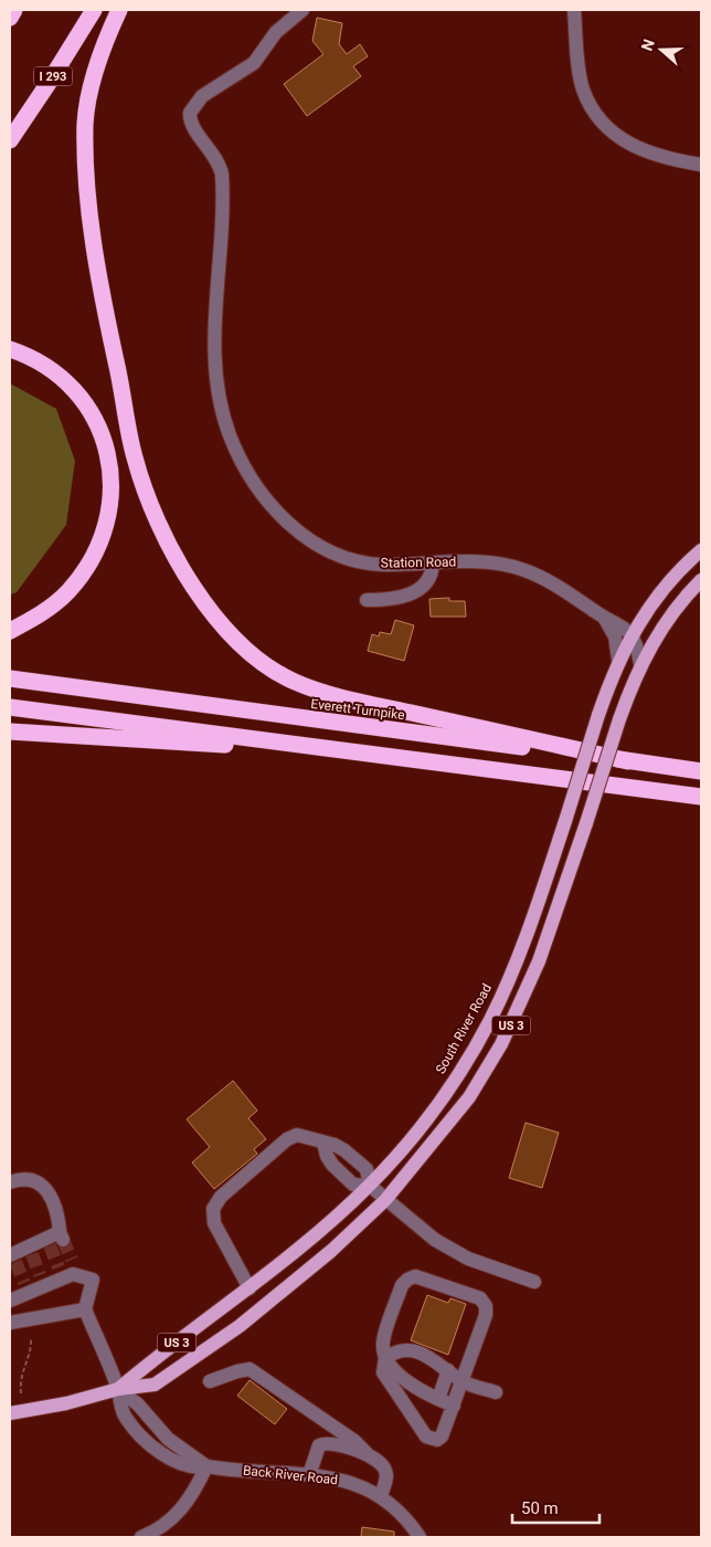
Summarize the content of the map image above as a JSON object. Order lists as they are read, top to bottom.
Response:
{
  "streets": {
    "highway": ["I 293", "Everett Turnpike"],
    "main road": ["US 3", "South River Road"],
    "street": ["Station Road", "Back River Road"]
  },
  "crossings": [
    ["Station Road", "South River Road"],
    ["US 3", "South River Road"],
    ["South River Road", "Back River Road"]
  ],
  "scale_bar": "50 m",
  "north": "left"
}
